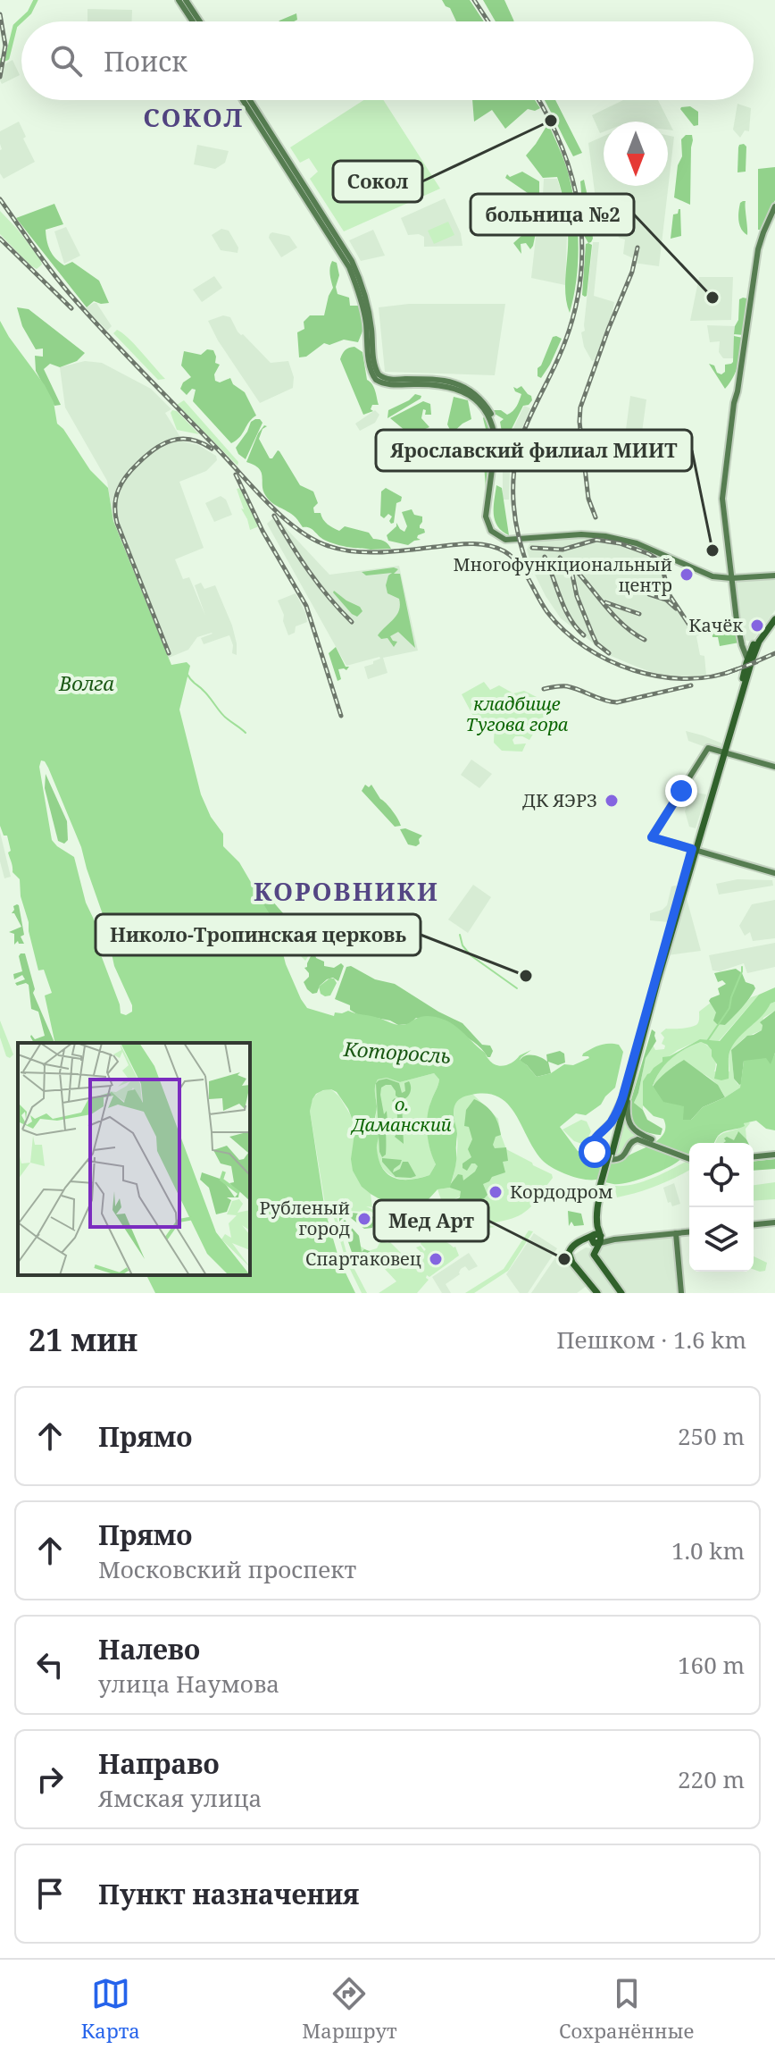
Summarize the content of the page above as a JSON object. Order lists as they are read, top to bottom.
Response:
{
  "districts": ["СОКОЛ", "КОРОВНИКИ"],
  "water": ["Волга", "Которосль"],
  "parks": ["кладбище Тугова гора", "о. Даманский"],
  "places": [
    "Сокол",
    "больница №2",
    "Ярославский филиал МИИТ",
    "Многофункциональный центр",
    "Качёк",
    "ДК ЯЭРЗ",
    "Николо-Тропинская церковь",
    "Кордодром",
    "Рубленый город",
    "Спартаковец",
    "Мед Арт"
  ],
  "north": "bottom",
  "page": {
    "search": "Поиск",
    "heading": ["21 мин", "Пешком · 1.6 km"],
    "list": [
      ["Прямо", "250 m"],
      ["Прямо", "Московский проспект", "1.0 km"],
      ["Налево", "улица Наумова", "160 m"],
      ["Направо", "Ямская улица", "220 m"],
      "Пункт назначения"
    ],
    "nav": ["Карта", "Маршрут", "Сохранённые"]
  }
}
